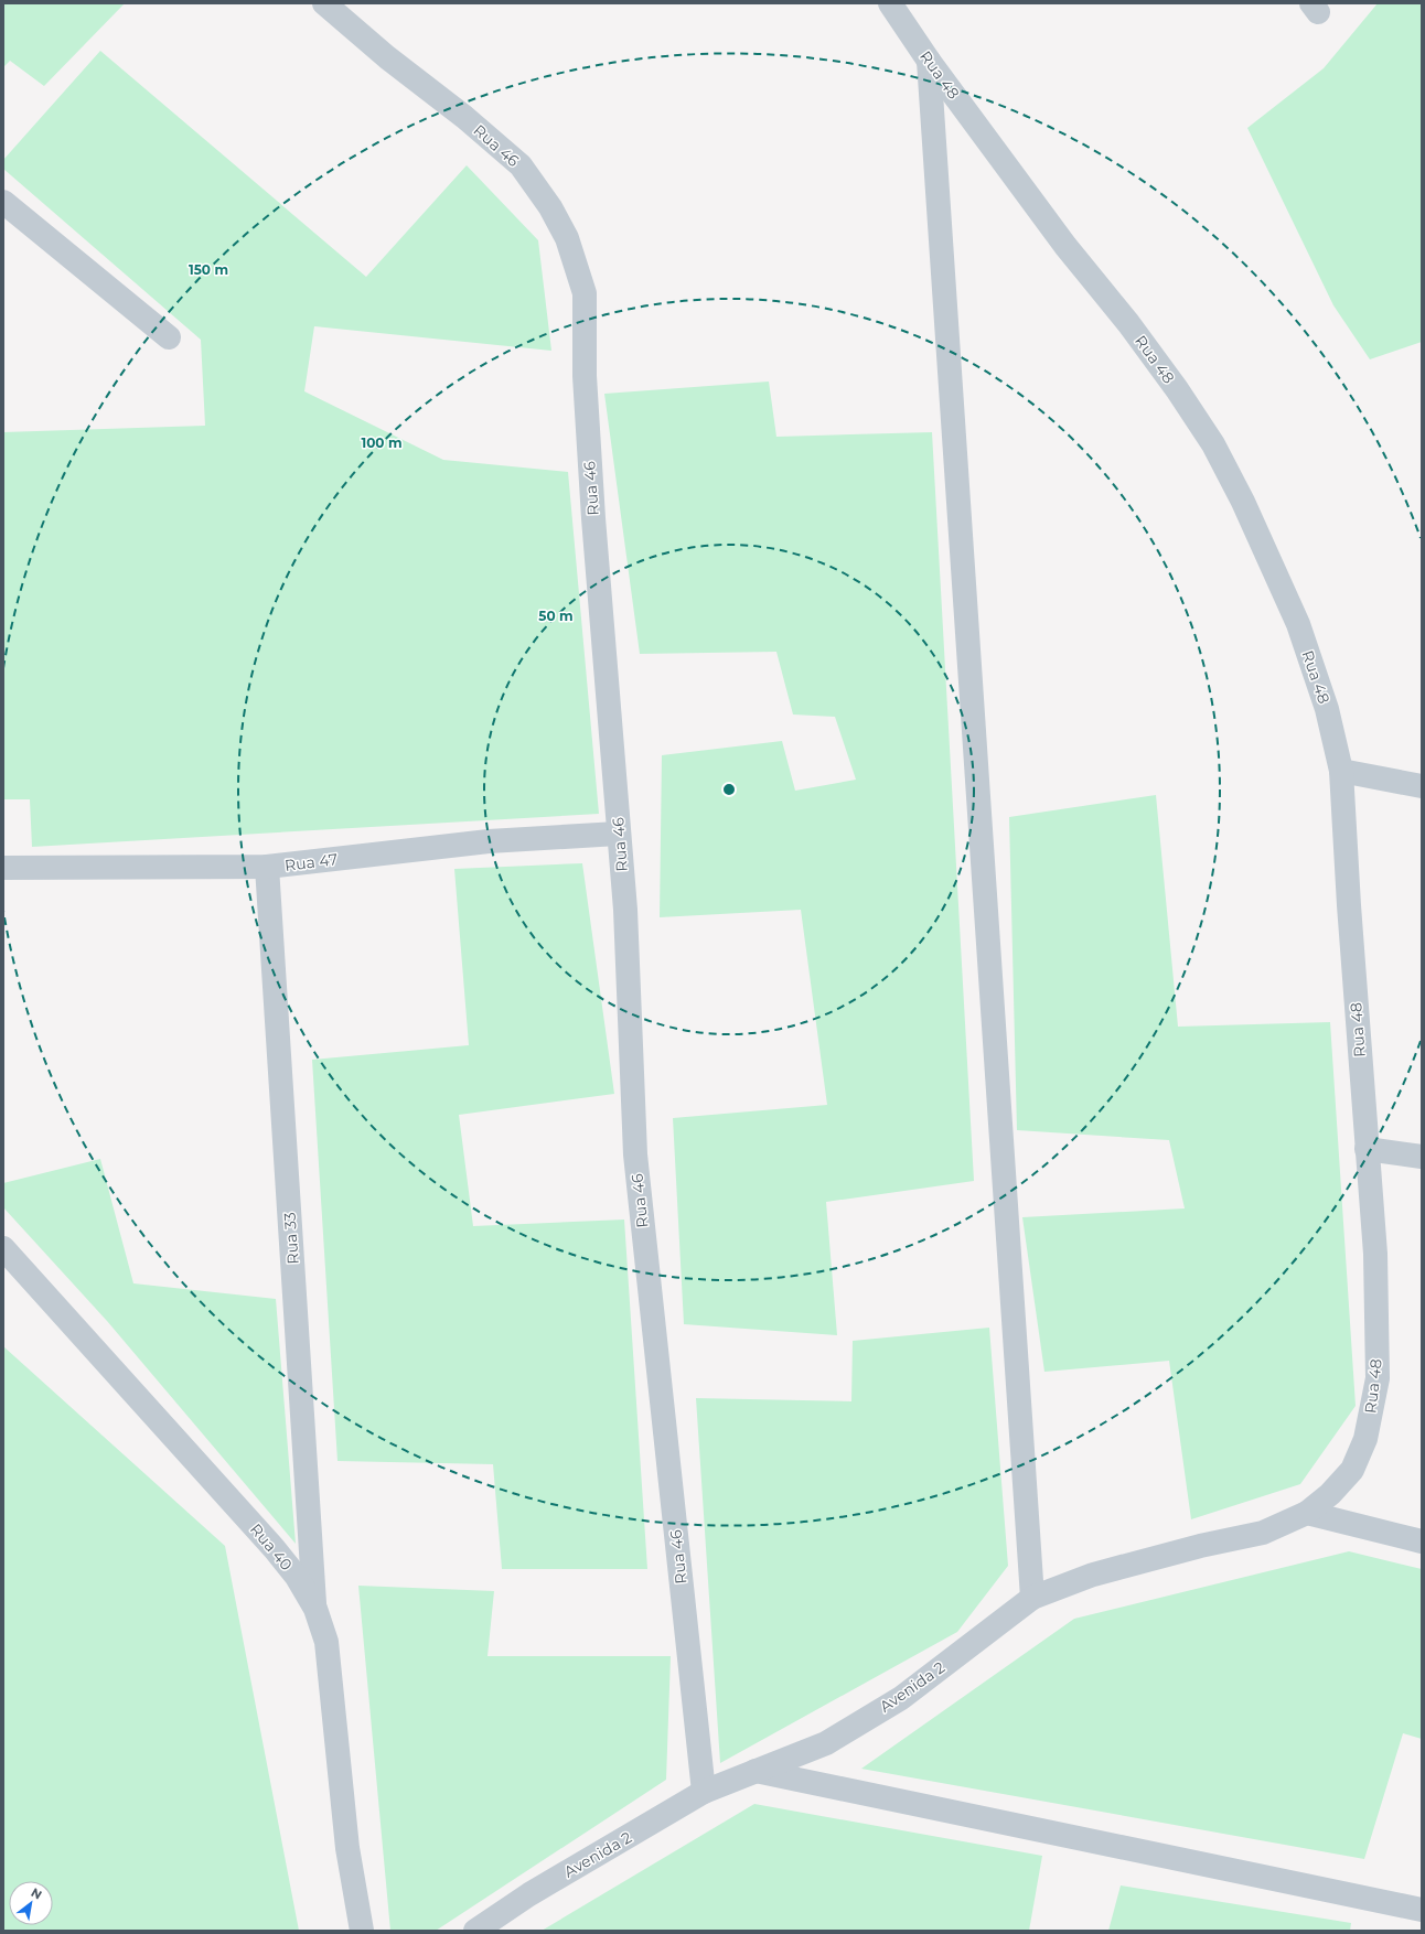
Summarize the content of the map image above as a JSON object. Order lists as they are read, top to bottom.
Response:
{
  "streets": {
    "street": [
      "Rua 48",
      "Rua 46",
      "Rua 47",
      "Rua 33",
      "Rua 40",
      "Avenida 2"
    ]
  },
  "crossings": [
    ["Rua 48", "Avenida 2"],
    ["Rua 46", "Rua 47"],
    ["Rua 46", "Avenida 2"],
    ["Rua 47", "Rua 33"],
    ["Rua 33", "Rua 40"]
  ],
  "north": "top right",
  "rings": ["150 m", "100 m", "50 m"]
}
